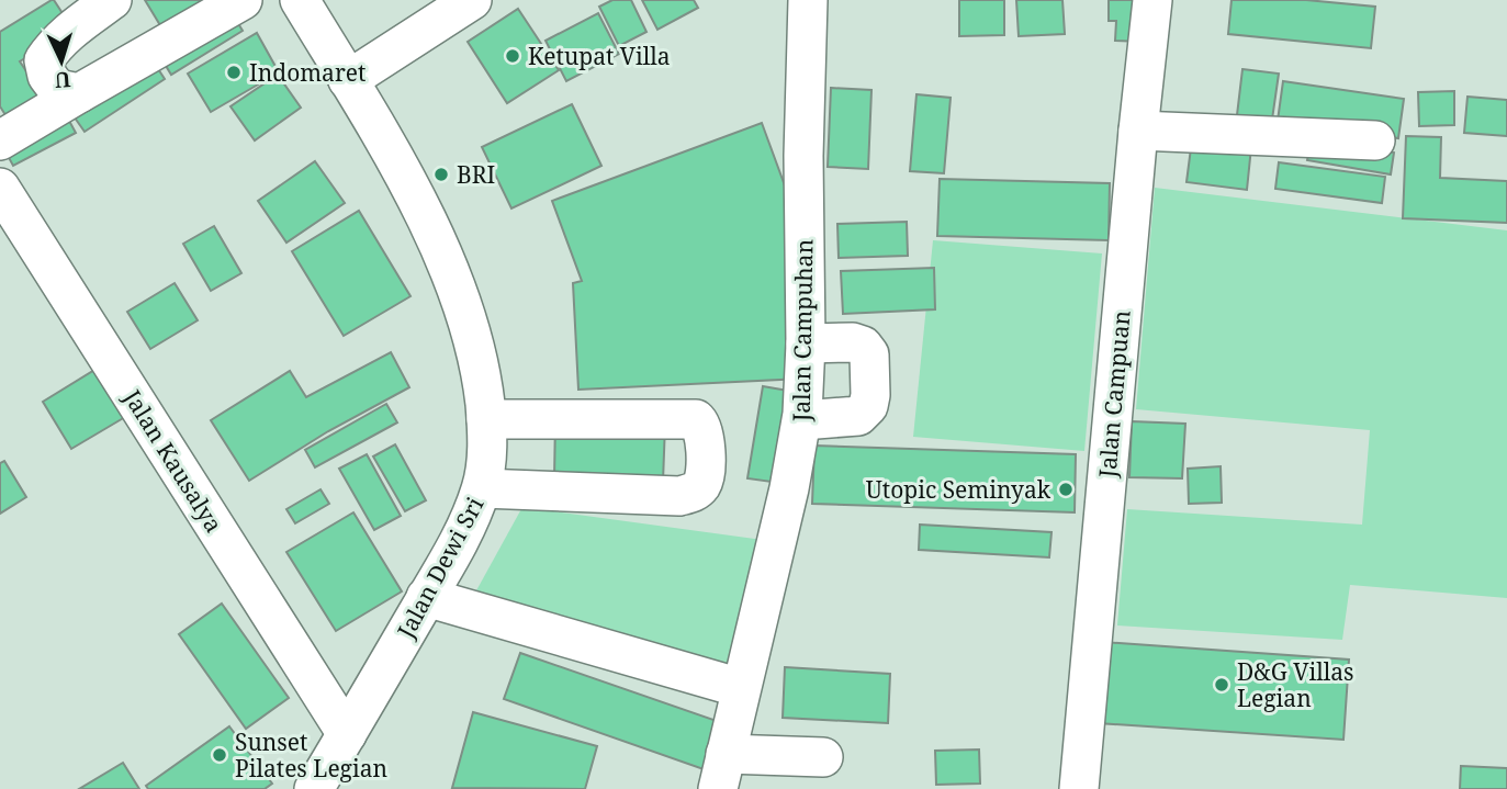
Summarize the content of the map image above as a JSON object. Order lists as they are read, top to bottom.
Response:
{
  "streets": {
    "street": [
      "Jalan Campuhan",
      "Jalan Campuan",
      "Jalan Kausalya",
      "Jalan Dewi Sri"
    ]
  },
  "crossings": [
    ["Jalan Kausalya", "Jalan Dewi Sri"]
  ],
  "places": [
    "Ketupat Villa",
    "Indomaret",
    "BRI",
    "Utopic Seminyak",
    "D&G Villas Legian",
    "Sunset Pilates Legian"
  ],
  "north": "bottom"
}
